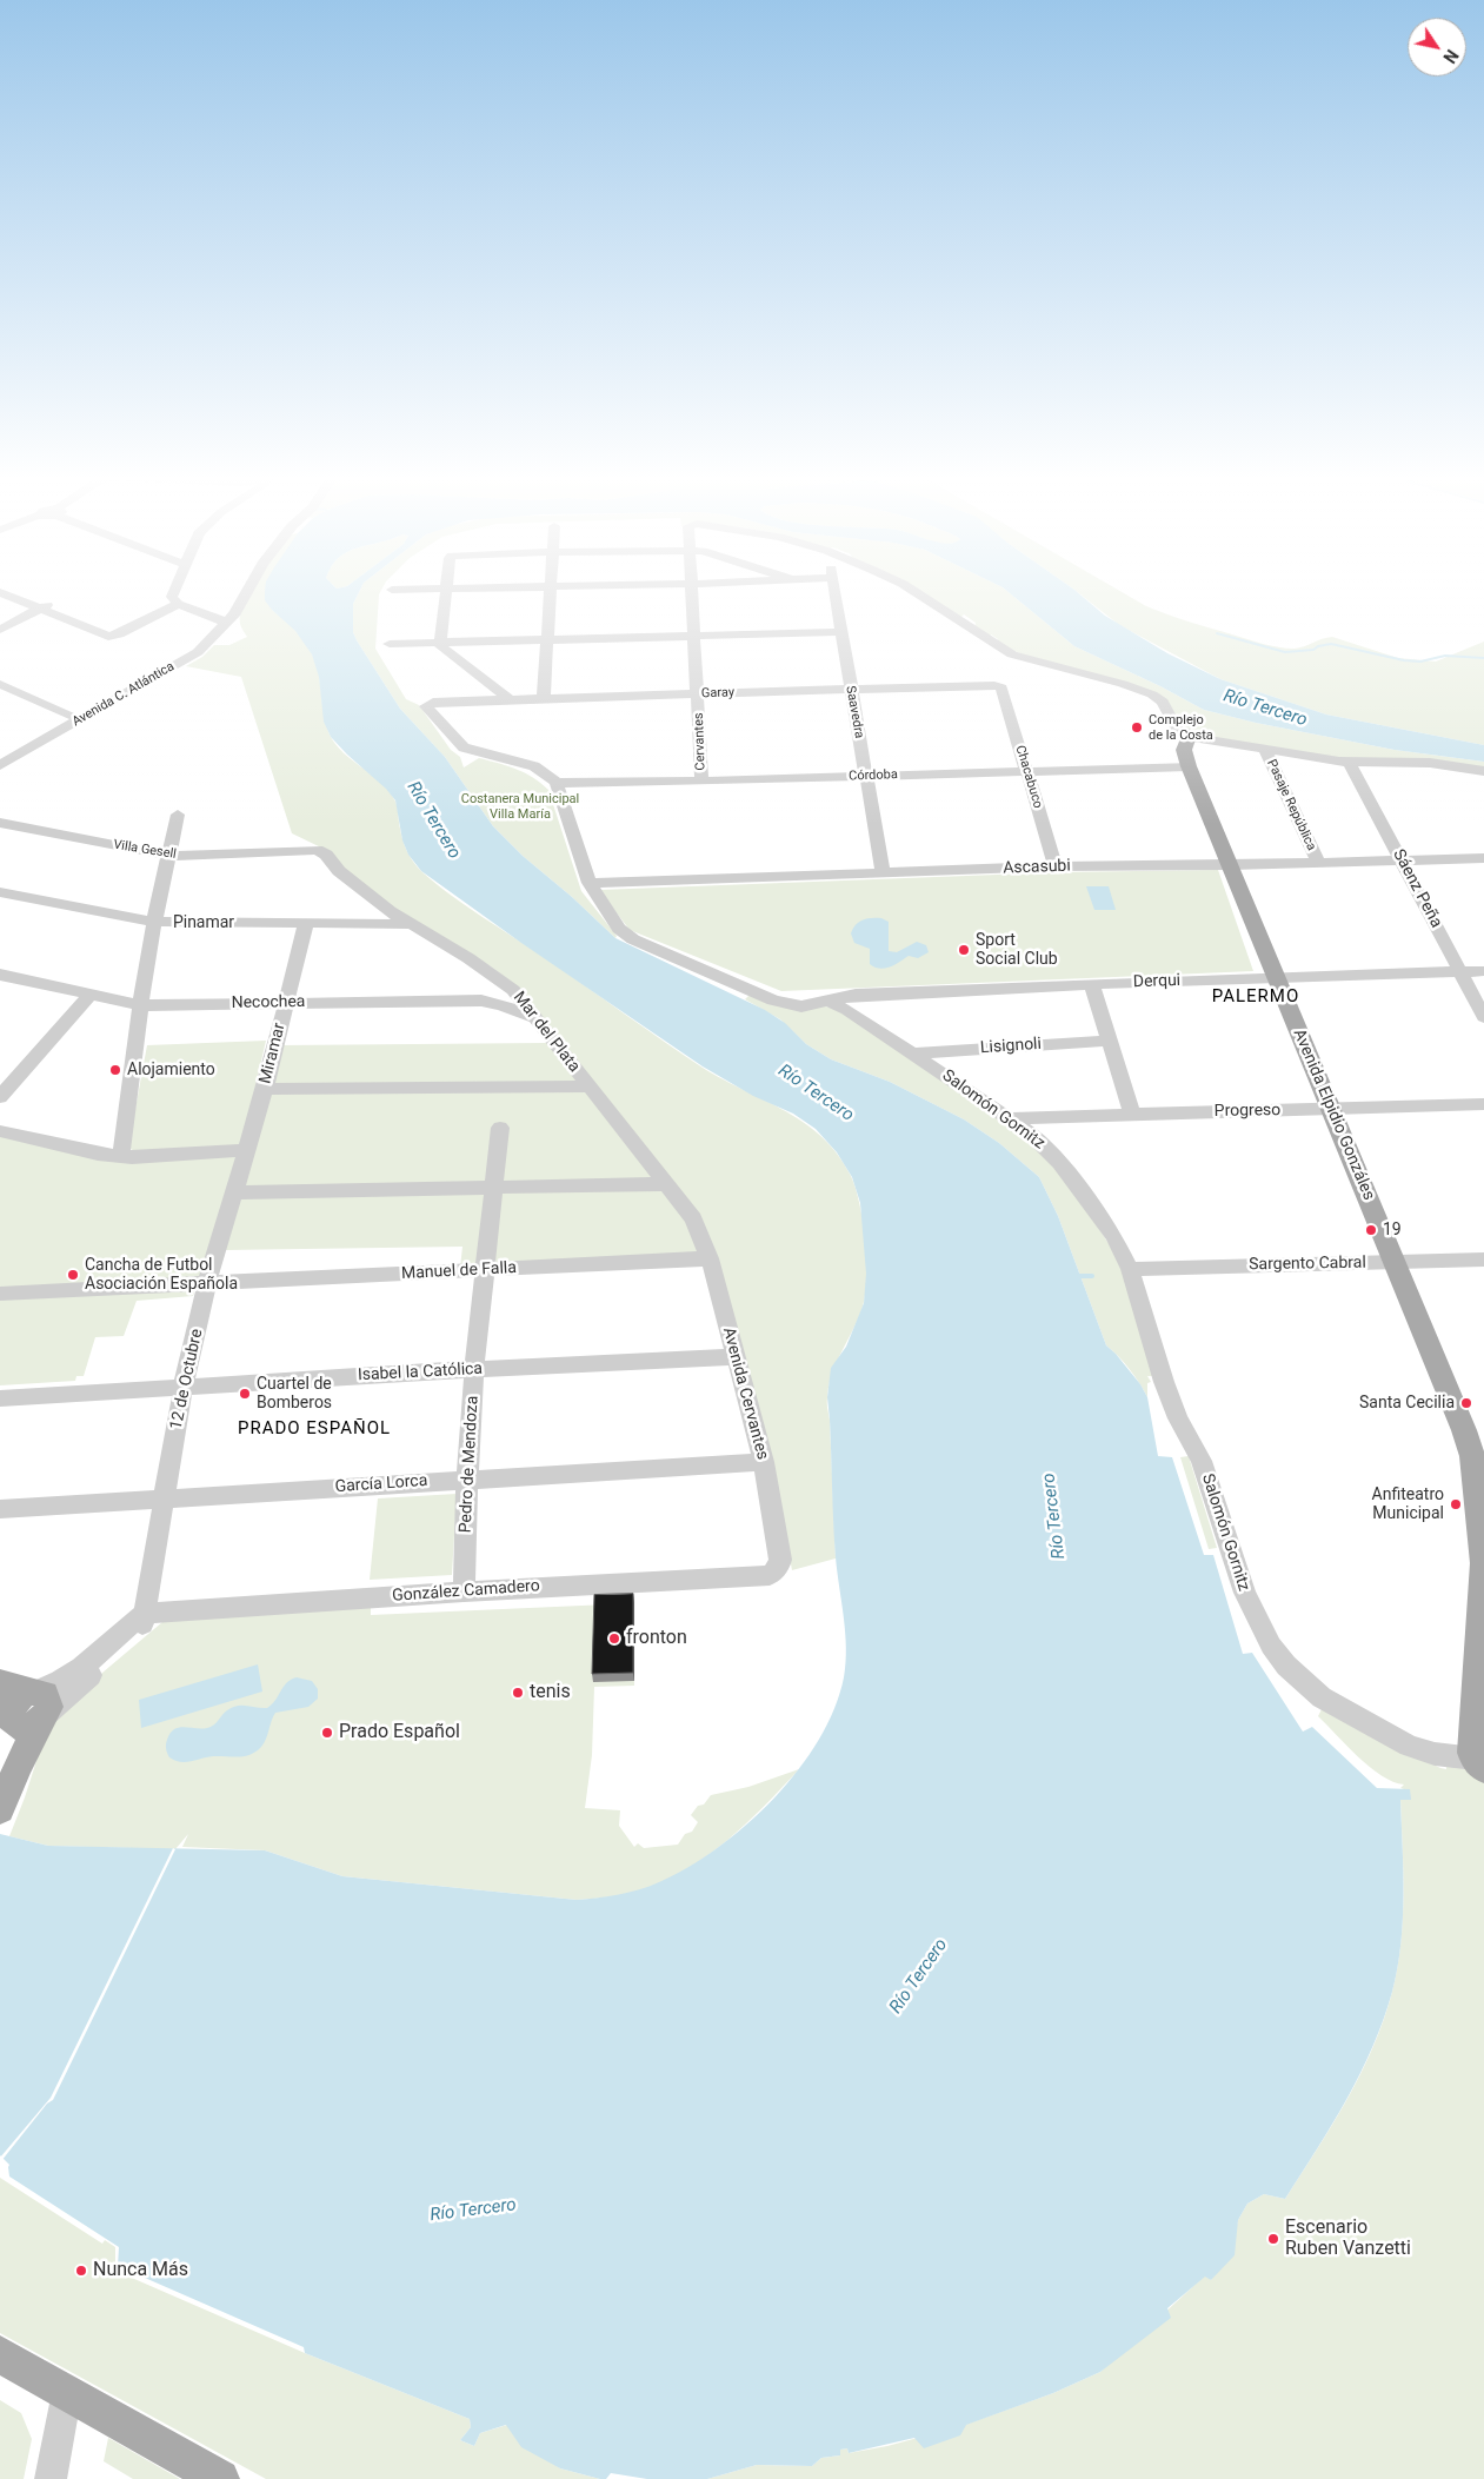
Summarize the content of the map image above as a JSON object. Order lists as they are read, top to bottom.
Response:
{
  "streets": {
    "main road": ["Avenida Elpidio Gonzáles"],
    "street": [
      "Garay",
      "Avenida C. Atlántica",
      "Saavedra",
      "Cervantes",
      "Córdoba",
      "Chacabuco",
      "Pasaje República",
      "Villa Gesell",
      "Ascasubi",
      "Sáenz Peña",
      "Pinamar",
      "Derqui",
      "Necochea",
      "Mar del Plata",
      "Lisignoli",
      "Miramar",
      "Salomón Gornitz",
      "Progreso",
      "Sargento Cabral",
      "Manuel de Falla",
      "Isabel la Católica",
      "12 de Octubre",
      "Avenida Cervantes",
      "Pedro de Mendoza",
      "García Lorca",
      "González Camadero"
    ]
  },
  "crossings": [
    ["Garay", "Saavedra"],
    ["Garay", "Cervantes"],
    ["Garay", "Córdoba"],
    ["Garay", "Chacabuco"],
    ["Saavedra", "Córdoba"],
    ["Saavedra", "Ascasubi"],
    ["Cervantes", "Córdoba"],
    ["Córdoba", "Chacabuco"],
    ["Córdoba", "Pasaje República"],
    ["Córdoba", "Sáenz Peña"],
    ["Córdoba", "Avenida Elpidio Gonzáles"],
    ["Chacabuco", "Ascasubi"],
    ["Pasaje República", "Ascasubi"],
    ["Villa Gesell", "Mar del Plata"],
    ["Ascasubi", "Sáenz Peña"],
    ["Ascasubi", "Avenida Elpidio Gonzáles"],
    ["Sáenz Peña", "Derqui"],
    ["Pinamar", "Mar del Plata"],
    ["Pinamar", "Miramar"],
    ["Derqui", "Salomón Gornitz"],
    ["Derqui", "Avenida Elpidio Gonzáles"],
    ["Necochea", "Mar del Plata"],
    ["Necochea", "Miramar"],
    ["Mar del Plata", "Avenida Cervantes"],
    ["Lisignoli", "Salomón Gornitz"],
    ["Miramar", "12 de Octubre"],
    ["Salomón Gornitz", "Progreso"],
    ["Salomón Gornitz", "Avenida Elpidio Gonzáles"],
    ["Salomón Gornitz", "Sargento Cabral"],
    ["Progreso", "Avenida Elpidio Gonzáles"],
    ["Avenida Elpidio Gonzáles", "Sargento Cabral"],
    ["Manuel de Falla", "12 de Octubre"],
    ["Manuel de Falla", "Avenida Cervantes"],
    ["Manuel de Falla", "Pedro de Mendoza"],
    ["Isabel la Católica", "12 de Octubre"],
    ["Isabel la Católica", "Avenida Cervantes"],
    ["Isabel la Católica", "Pedro de Mendoza"],
    ["12 de Octubre", "García Lorca"],
    ["12 de Octubre", "González Camadero"],
    ["Avenida Cervantes", "García Lorca"],
    ["Avenida Cervantes", "González Camadero"],
    ["Pedro de Mendoza", "García Lorca"],
    ["Pedro de Mendoza", "González Camadero"]
  ],
  "districts": ["PALERMO", "PRADO ESPAÑOL"],
  "water": ["Río Tercero"],
  "parks": ["Costanera Municipal Villa María"],
  "places": [
    "Complejo de la Costa",
    "Sport Social Club",
    "Alojamiento",
    "19",
    "Cancha de Futbol Asociación Española",
    "Cuartel de Bomberos",
    "Santa Cecilia",
    "Anfiteatro Municipal",
    "fronton",
    "tenis",
    "Prado Español",
    "Escenario Ruben Vanzetti",
    "Nunca Más"
  ],
  "north": "bottom right"
}
